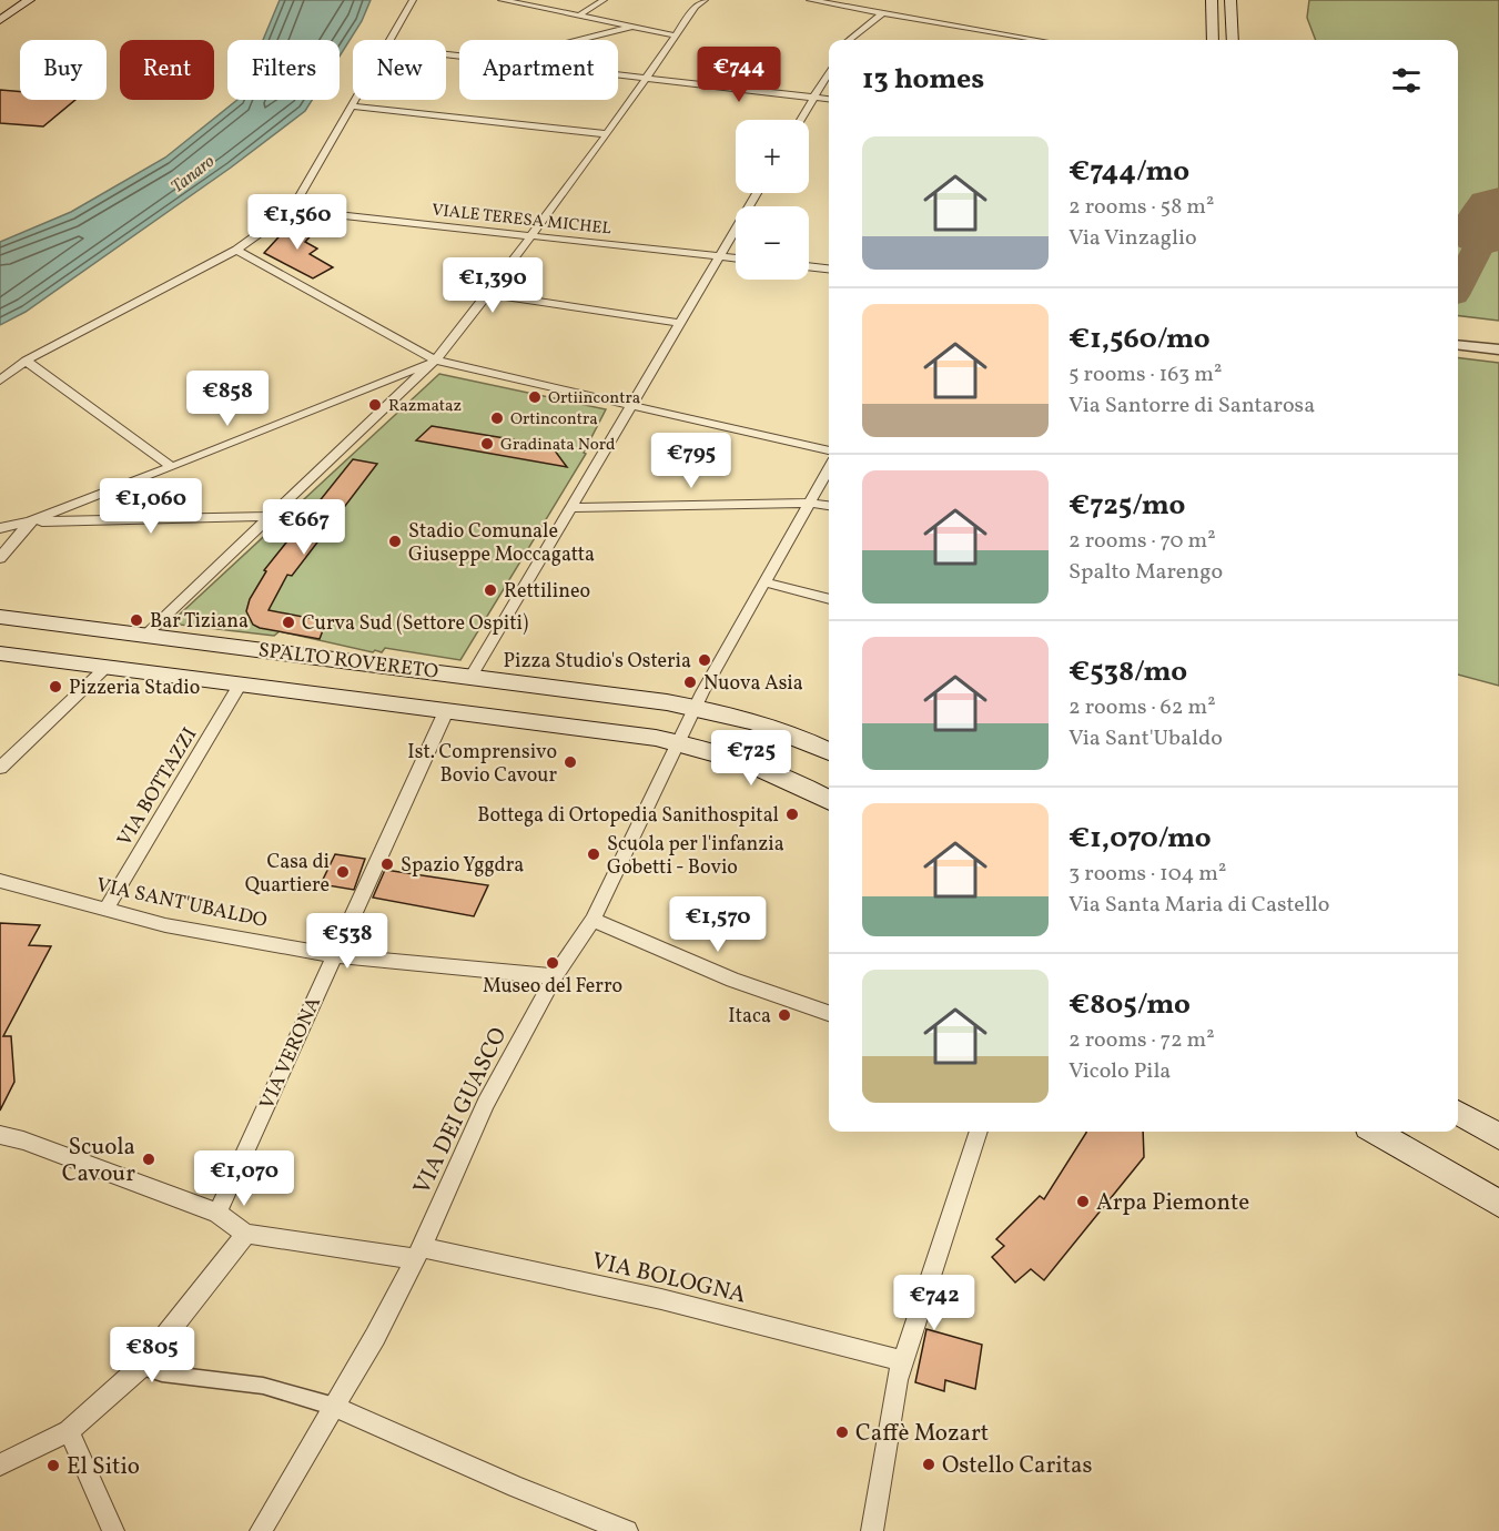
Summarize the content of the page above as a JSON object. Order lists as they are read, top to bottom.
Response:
{
  "streets": {
    "main road": ["SPALTO ROVERETO"],
    "street": [
      "VIALE TERESA MICHEL",
      "VIA BOTTAZZI",
      "VIA SANT'UBALDO",
      "VIA VERONA",
      "VIA DEI GUASCO",
      "VIA BOLOGNA"
    ]
  },
  "crossings": [
    ["SPALTO ROVERETO", "VIA BOTTAZZI"],
    ["SPALTO ROVERETO", "VIA VERONA"],
    ["SPALTO ROVERETO", "VIA DEI GUASCO"],
    ["VIA BOTTAZZI", "VIA SANT'UBALDO"],
    ["VIA SANT'UBALDO", "VIA VERONA"],
    ["VIA SANT'UBALDO", "VIA DEI GUASCO"],
    ["VIA DEI GUASCO", "VIA BOLOGNA"]
  ],
  "water": ["Tanaro"],
  "places": [
    "Ortiincontra",
    "Razmataz",
    "Ortincontra",
    "Gradinata Nord",
    "Stadio Comunale Giuseppe Moccagatta",
    "Rettilineo",
    "Bar Tiziana",
    "Curva Sud (Settore Ospiti)",
    "Pizza Studio's Osteria",
    "Nuova Asia",
    "Pizzeria Stadio",
    "Ist. Comprensivo Bovio Cavour",
    "Bottega di Ortopedia Sanithospital",
    "Scuola per l'infanzia Gobetti - Bovio",
    "Spazio Yggdra",
    "Casa di Quartiere",
    "Museo del Ferro",
    "Itaca",
    "Scuola Cavour",
    "Arpa Piemonte",
    "Caffè Mozart",
    "Ostello Caritas",
    "El Sitio"
  ],
  "page": {
    "chip": [
      "Buy",
      "Rent",
      "Filters",
      "New",
      "Apartment"
    ],
    "heading": "13 homes",
    "price": [
      "€744",
      "€1,560",
      "€1,390",
      "€858",
      "€795",
      "€1,060",
      "€667",
      "€725",
      "€1,570",
      "€538",
      "€1,070",
      "€742",
      "€805"
    ],
    "map_buttons": ["+", "−"],
    "list": [
      {
        "name": "€744/mo",
        "note": "2 rooms · 58 m² · Via Vinzaglio"
      },
      {
        "name": "€1,560/mo",
        "note": "5 rooms · 163 m² · Via Santorre di Santarosa"
      },
      {
        "name": "€725/mo",
        "note": "2 rooms · 70 m² · Spalto Marengo"
      },
      {
        "name": "€538/mo",
        "note": "2 rooms · 62 m² · Via Sant'Ubaldo"
      },
      {
        "name": "€1,070/mo",
        "note": "3 rooms · 104 m² · Via Santa Maria di Castello"
      },
      {
        "name": "€805/mo",
        "note": "2 rooms · 72 m² · Vicolo Pila"
      }
    ]
  }
}
